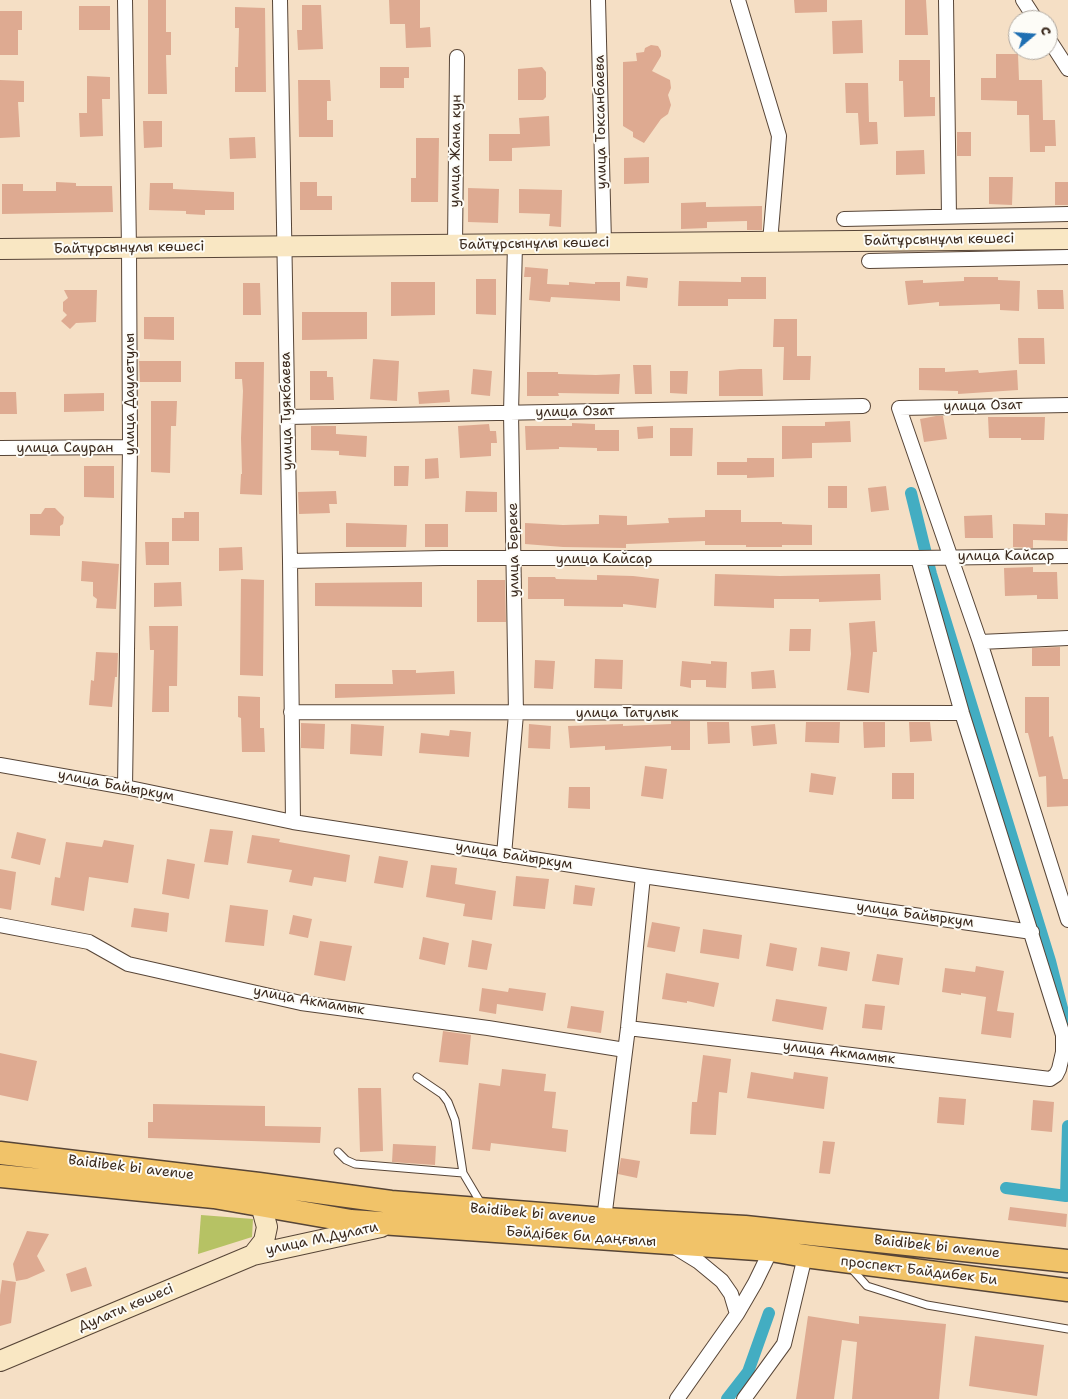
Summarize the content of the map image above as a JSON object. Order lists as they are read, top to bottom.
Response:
{
  "streets": {
    "main road": [
      "Байтұрсынұлы көшесі",
      "Baidibek bi avenue",
      "Бәйдібек би даңғылы",
      "улица М.Дулати",
      "проспект Байдибек Би",
      "Дулати көшесі"
    ],
    "street": [
      "улица Токсанбаева",
      "улица Жана кун",
      "улица Даулетулы",
      "улица Озат",
      "улица Туякбаева",
      "улица Сауран",
      "улица Береке",
      "улица Кайсар",
      "улица Татулык",
      "улица Байыркум",
      "улица Акмамык"
    ]
  },
  "crossings": [
    ["улица Токсанбаева", "Байтұрсынұлы көшесі"],
    ["улица Жана кун", "Байтұрсынұлы көшесі"],
    ["Байтұрсынұлы көшесі", "улица Даулетулы"],
    ["Байтұрсынұлы көшесі", "улица Туякбаева"],
    ["Байтұрсынұлы көшесі", "улица Береке"],
    ["улица Даулетулы", "улица Сауран"],
    ["улица Даулетулы", "улица Байыркум"],
    ["улица Озат", "улица Туякбаева"],
    ["улица Озат", "улица Береке"],
    ["улица Озат", "улица Кайсар"],
    ["улица Туякбаева", "улица Кайсар"],
    ["улица Туякбаева", "улица Татулык"],
    ["улица Туякбаева", "улица Байыркум"],
    ["улица Береке", "улица Кайсар"],
    ["улица Береке", "улица Татулык"],
    ["улица Береке", "улица Байыркум"],
    ["улица Байыркум", "улица Акмамык"],
    ["Baidibek bi avenue", "Бәйдібек би даңғылы"],
    ["Baidibek bi avenue", "улица М.Дулати"],
    ["Бәйдібек би даңғылы", "улица М.Дулати"],
    ["Бәйдібек би даңғылы", "проспект Байдибек Би"],
    ["улица М.Дулати", "Дулати көшесі"]
  ],
  "north": "right"
}
